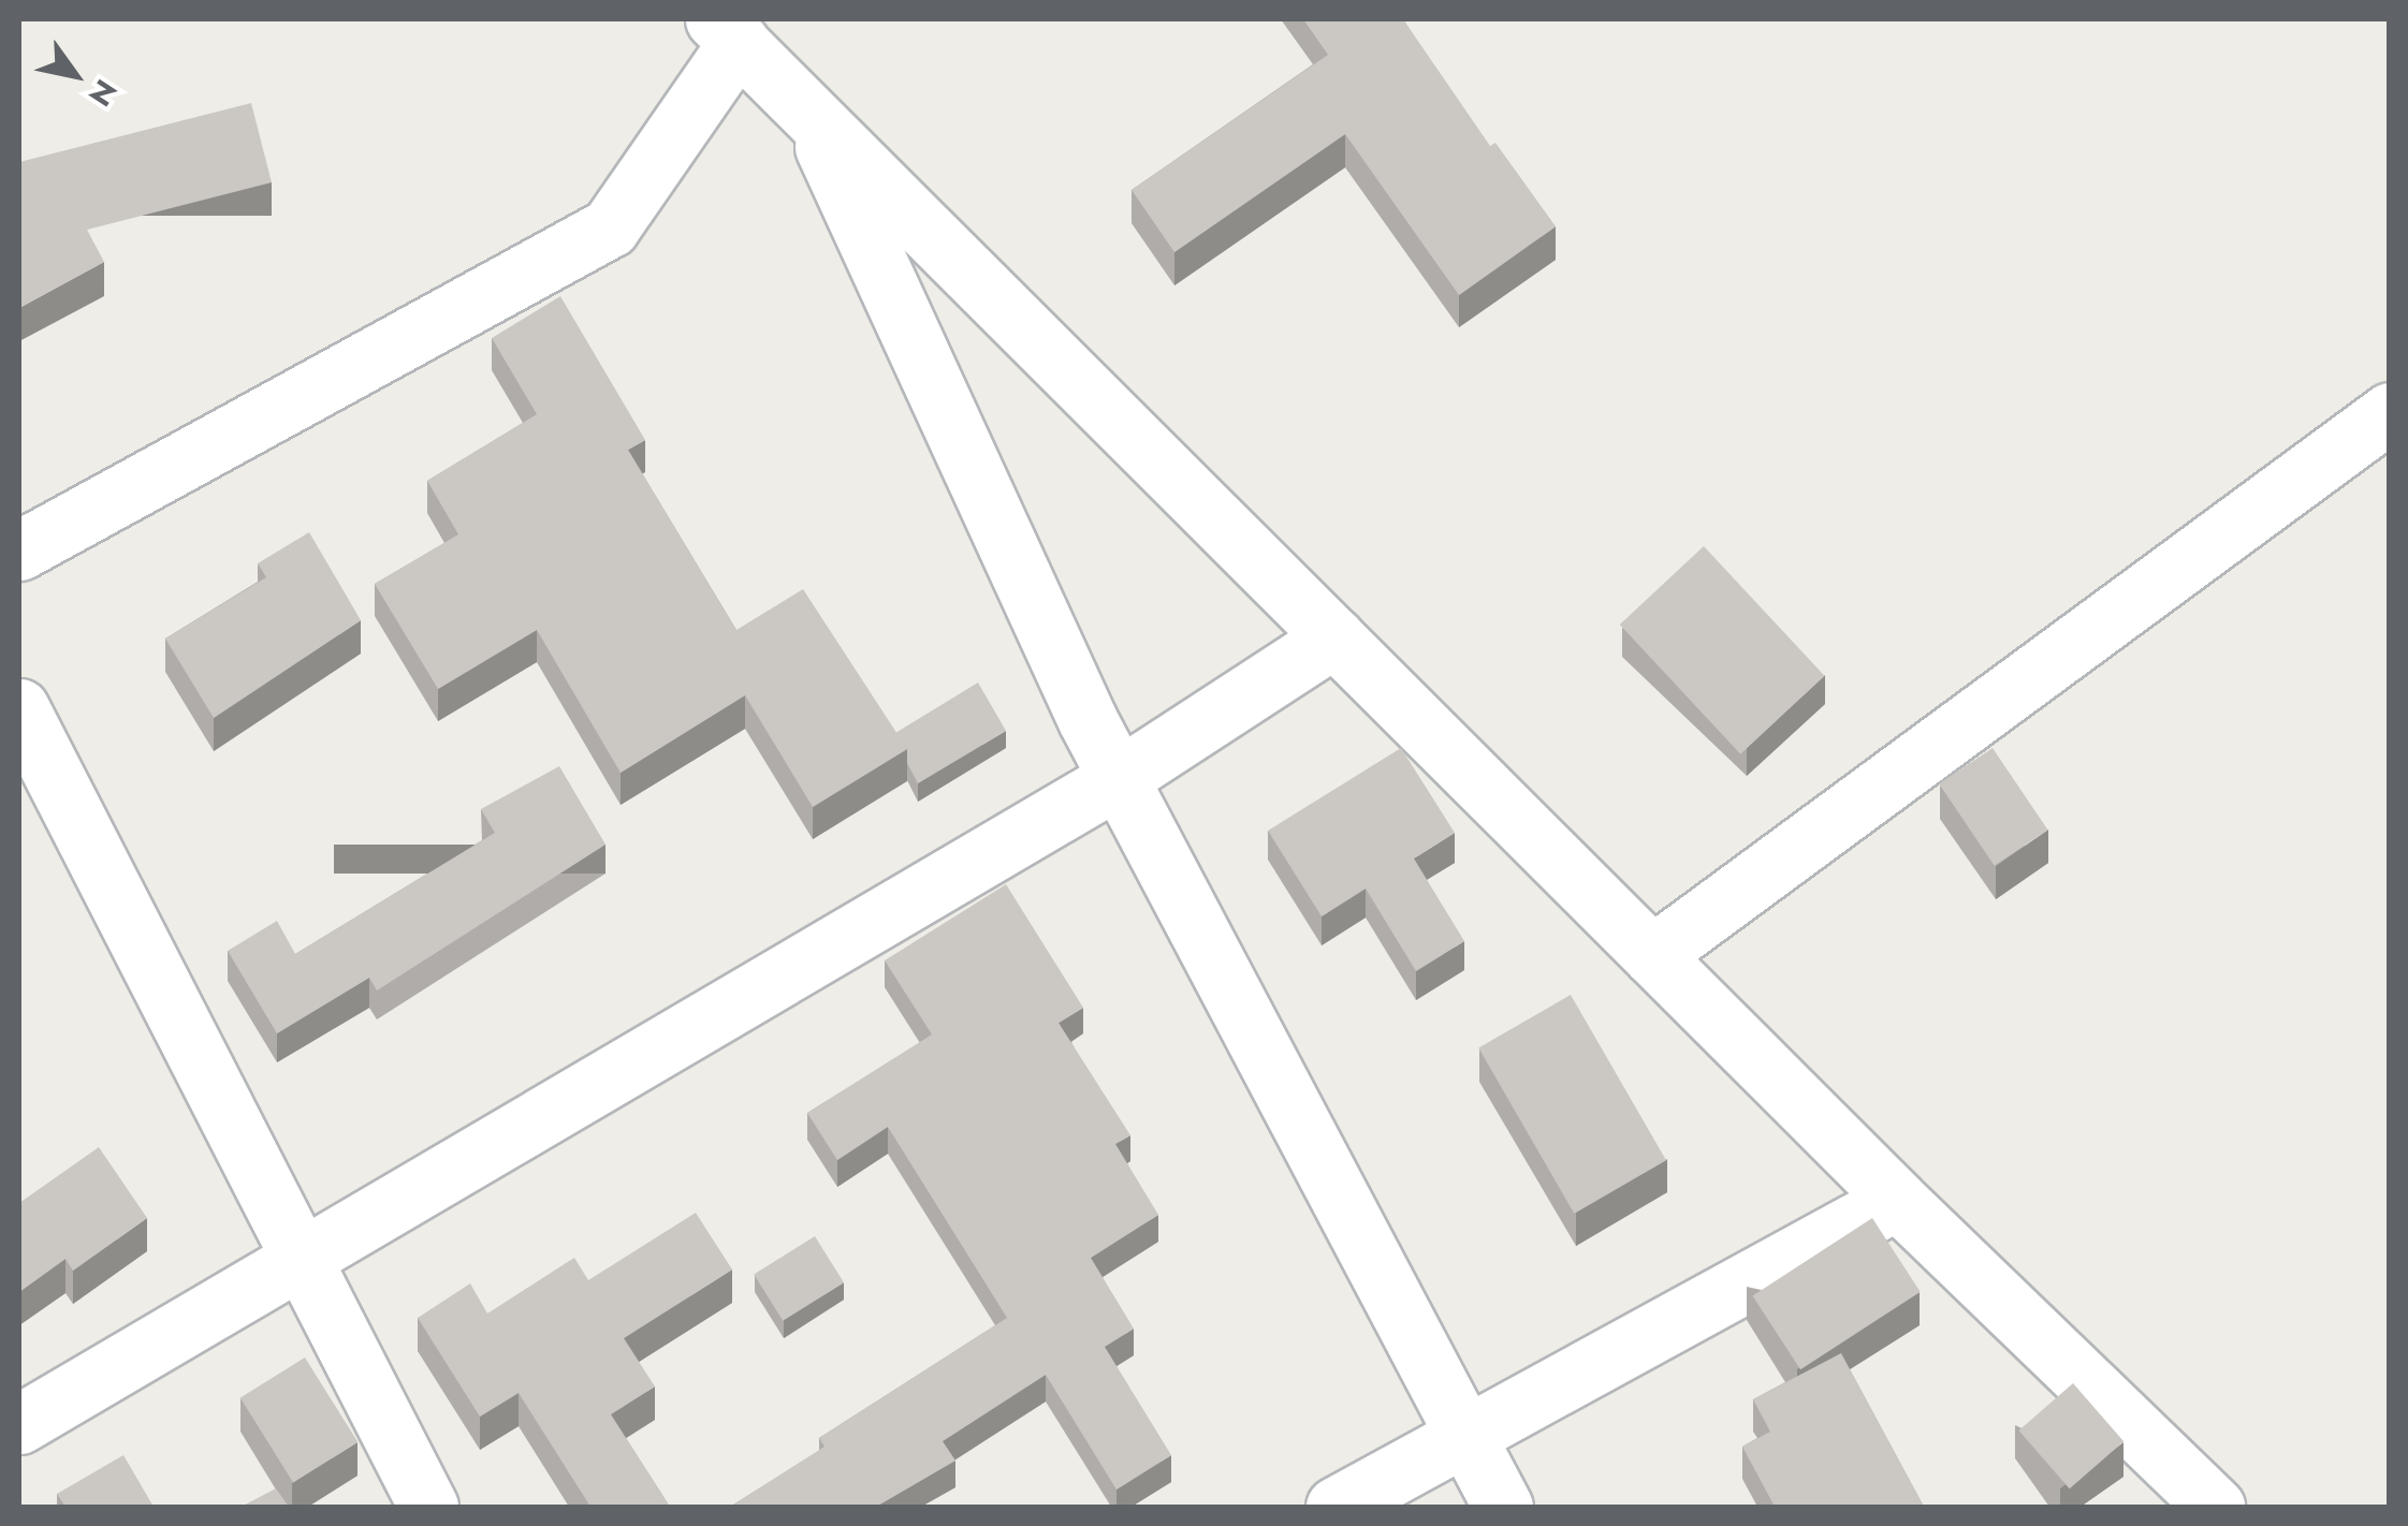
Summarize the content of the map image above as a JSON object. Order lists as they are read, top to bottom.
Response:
{
  "north": "bottom right"
}
